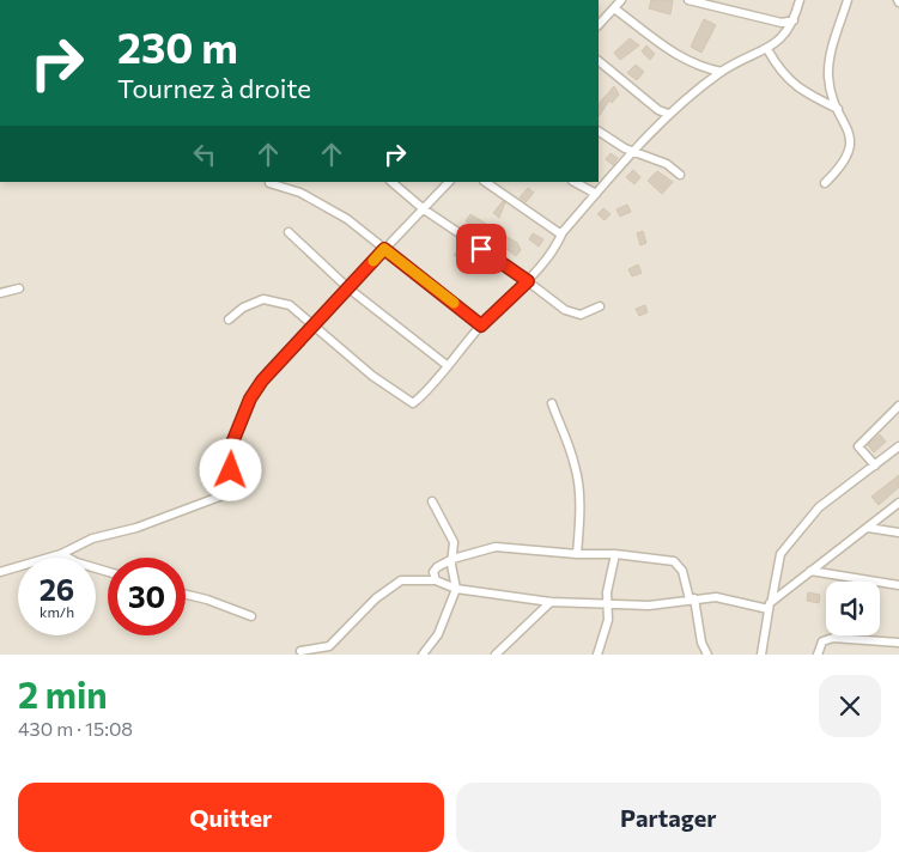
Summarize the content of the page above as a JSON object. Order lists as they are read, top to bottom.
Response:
{
  "page": {
    "turn": ["230 m", "Tournez à droite"],
    "speed": "26 km/h",
    "limit": "30",
    "heading": ["2 min", "430 m · 15:08"],
    "buttons": ["Quitter", "Partager"]
  }
}
